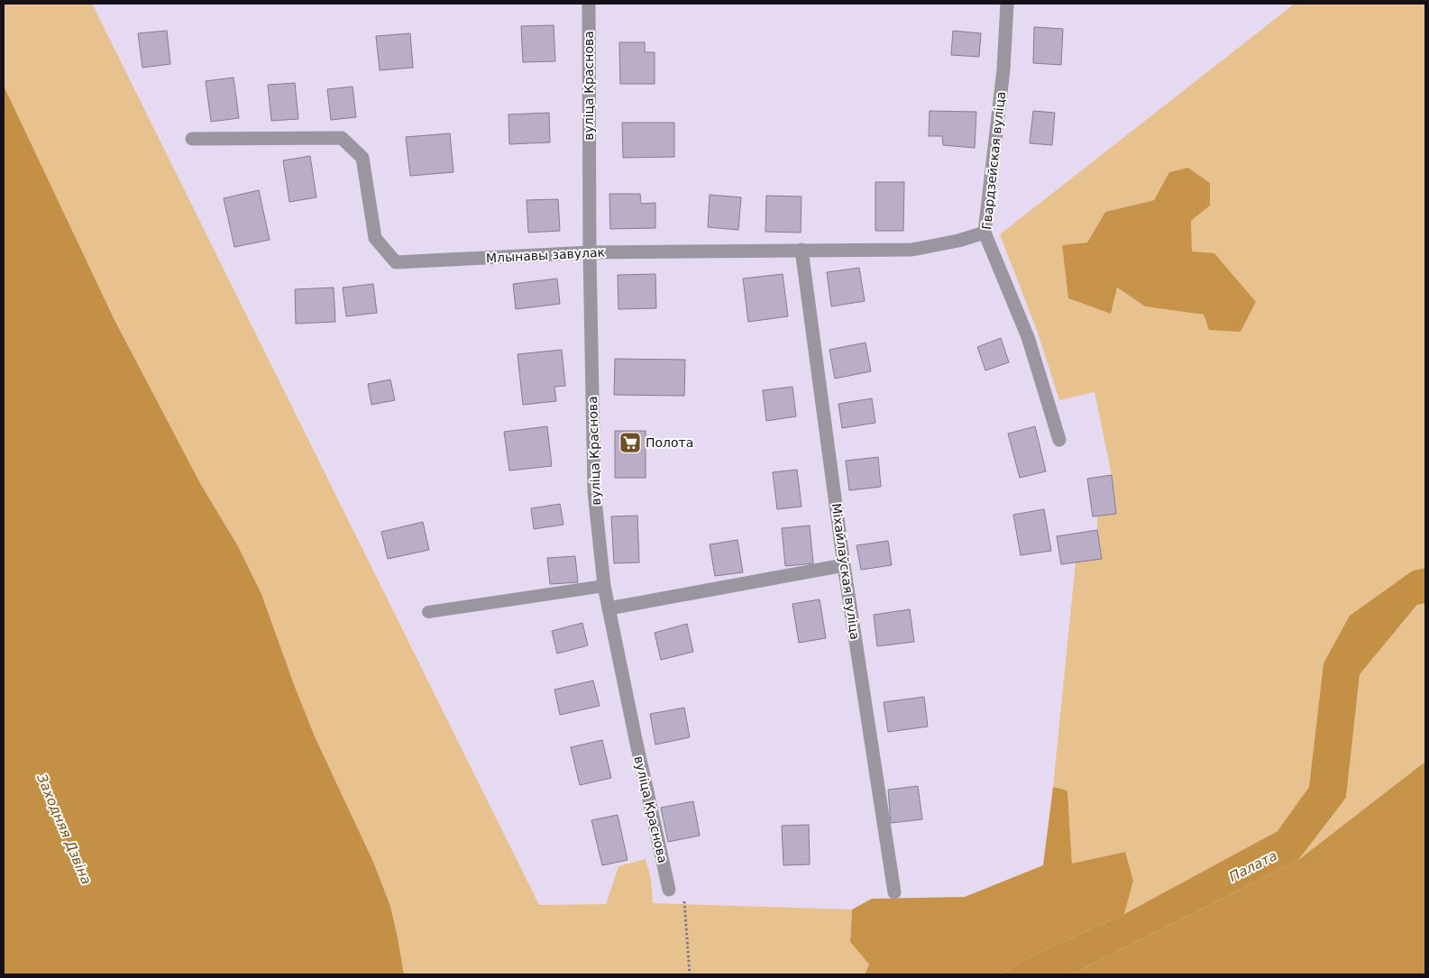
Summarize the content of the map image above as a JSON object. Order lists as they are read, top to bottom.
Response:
{
  "streets": {
    "street": [
      "вуліца Краснова",
      "Гвардзейская вуліца",
      "Млынавы завулак",
      "Міхайлаўская вуліца"
    ]
  },
  "crossings": [
    ["вуліца Краснова", "Млынавы завулак"],
    ["Гвардзейская вуліца", "Млынавы завулак"],
    ["Млынавы завулак", "Міхайлаўская вуліца"]
  ],
  "water": ["Заходняя Дзвіна", "Палата"],
  "places": {
    "supermarket": ["Полота"]
  }
}
